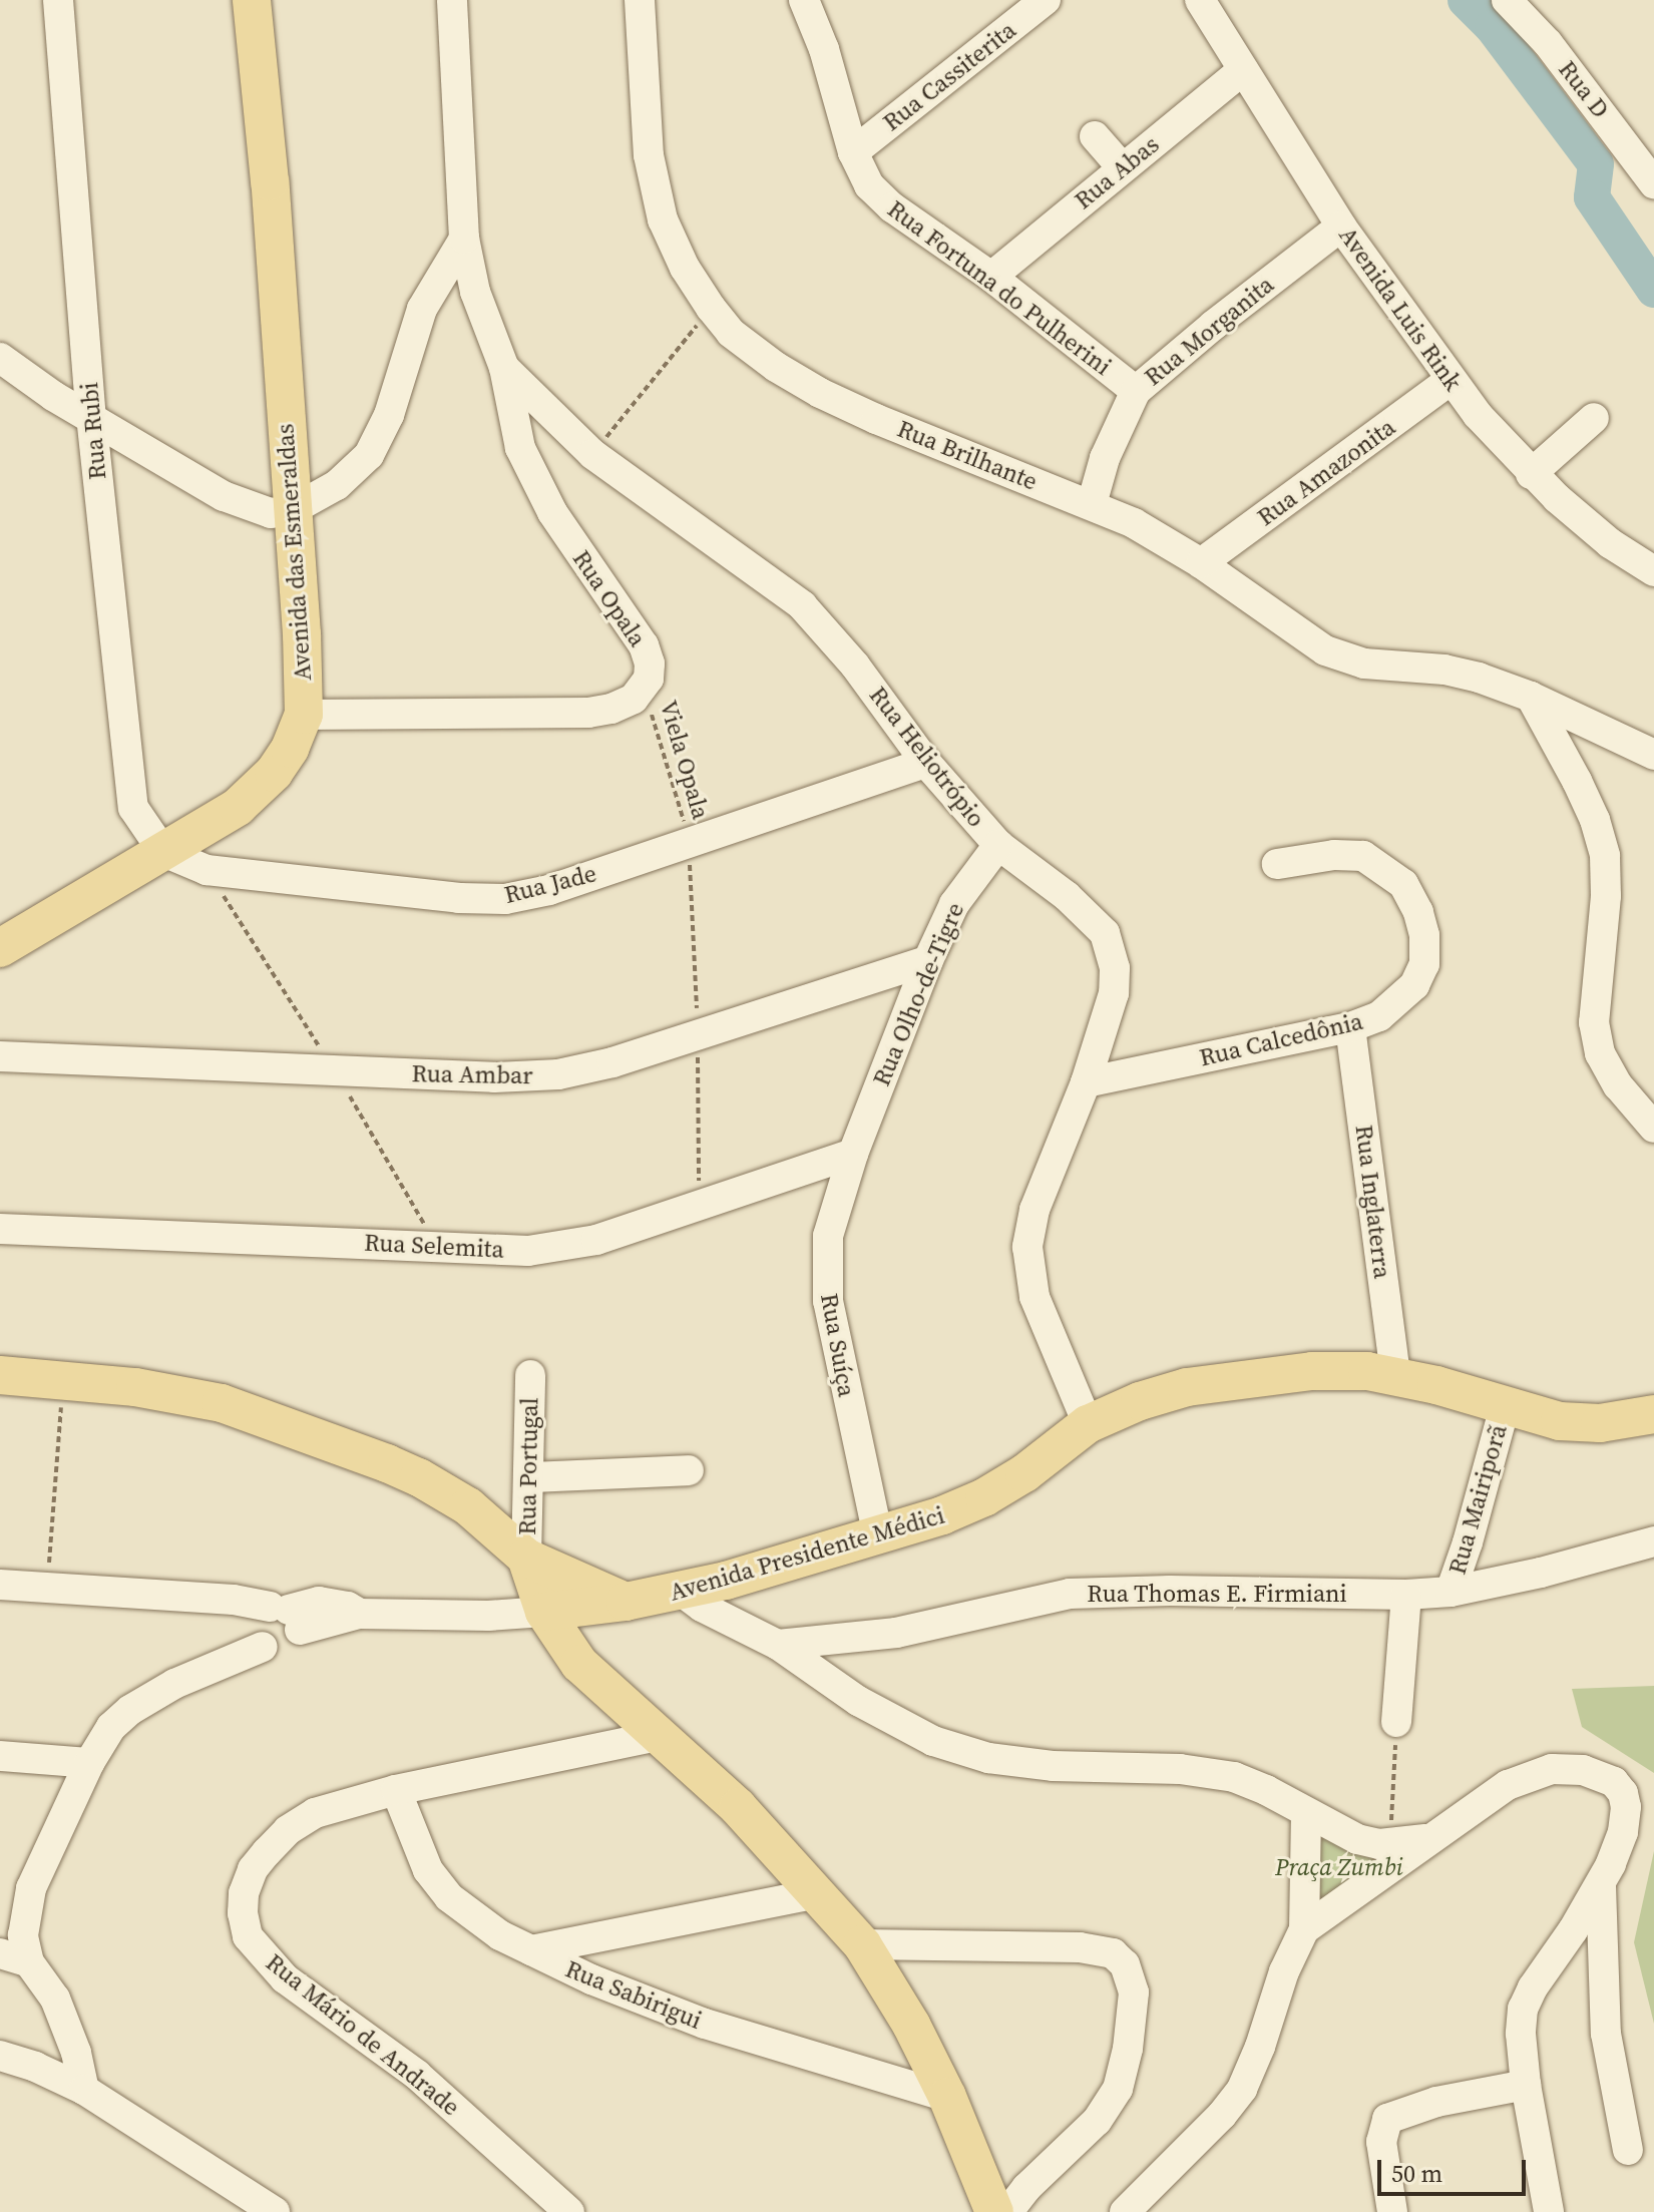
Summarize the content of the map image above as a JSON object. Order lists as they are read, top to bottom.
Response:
{
  "streets": {
    "main road": ["Avenida das Esmeraldas", "Avenida Presidente Médici"],
    "street": [
      "Rua Cassiterita",
      "Rua D",
      "Rua Abas",
      "Rua Fortuna do Pulherini",
      "Avenida Luis Rink",
      "Rua Morganita",
      "Rua Rubi",
      "Rua Brilhante",
      "Rua Amazonita",
      "Rua Opala",
      "Rua Heliotrópio",
      "Rua Jade",
      "Rua Olho-de-Tigre",
      "Rua Calcedônia",
      "Rua Ambar",
      "Rua Inglaterra",
      "Rua Selemita",
      "Rua Suíça",
      "Rua Portugal",
      "Rua Mairiporã",
      "Rua Thomas E. Firmiani",
      "Rua Sabirigui",
      "Rua Mário de Andrade"
    ],
    "path": ["Viela Opala"]
  },
  "crossings": [
    ["Rua Cassiterita", "Rua Fortuna do Pulherini"],
    ["Rua Abas", "Rua Fortuna do Pulherini"],
    ["Rua Abas", "Avenida Luis Rink"],
    ["Rua Fortuna do Pulherini", "Rua Morganita"],
    ["Avenida Luis Rink", "Rua Morganita"],
    ["Avenida Luis Rink", "Rua Amazonita"],
    ["Rua Morganita", "Rua Brilhante"],
    ["Rua Rubi", "Avenida das Esmeraldas"],
    ["Rua Rubi", "Rua Jade"],
    ["Rua Brilhante", "Rua Amazonita"],
    ["Avenida das Esmeraldas", "Rua Jade"],
    ["Rua Opala", "Rua Heliotrópio"],
    ["Rua Opala", "Viela Opala"],
    ["Rua Heliotrópio", "Rua Jade"],
    ["Rua Heliotrópio", "Rua Olho-de-Tigre"],
    ["Rua Heliotrópio", "Rua Calcedônia"],
    ["Rua Heliotrópio", "Avenida Presidente Médici"],
    ["Viela Opala", "Rua Jade"],
    ["Rua Olho-de-Tigre", "Rua Ambar"],
    ["Rua Olho-de-Tigre", "Rua Selemita"],
    ["Rua Olho-de-Tigre", "Rua Suíça"],
    ["Rua Calcedônia", "Rua Inglaterra"],
    ["Rua Inglaterra", "Avenida Presidente Médici"],
    ["Rua Selemita", "Rua Suíça"],
    ["Rua Suíça", "Avenida Presidente Médici"],
    ["Rua Mairiporã", "Avenida Presidente Médici"],
    ["Rua Mairiporã", "Rua Thomas E. Firmiani"],
    ["Rua Sabirigui", "Rua Mário de Andrade"]
  ],
  "parks": ["Praça Zumbi"],
  "scale_bar": "50 m"
}
